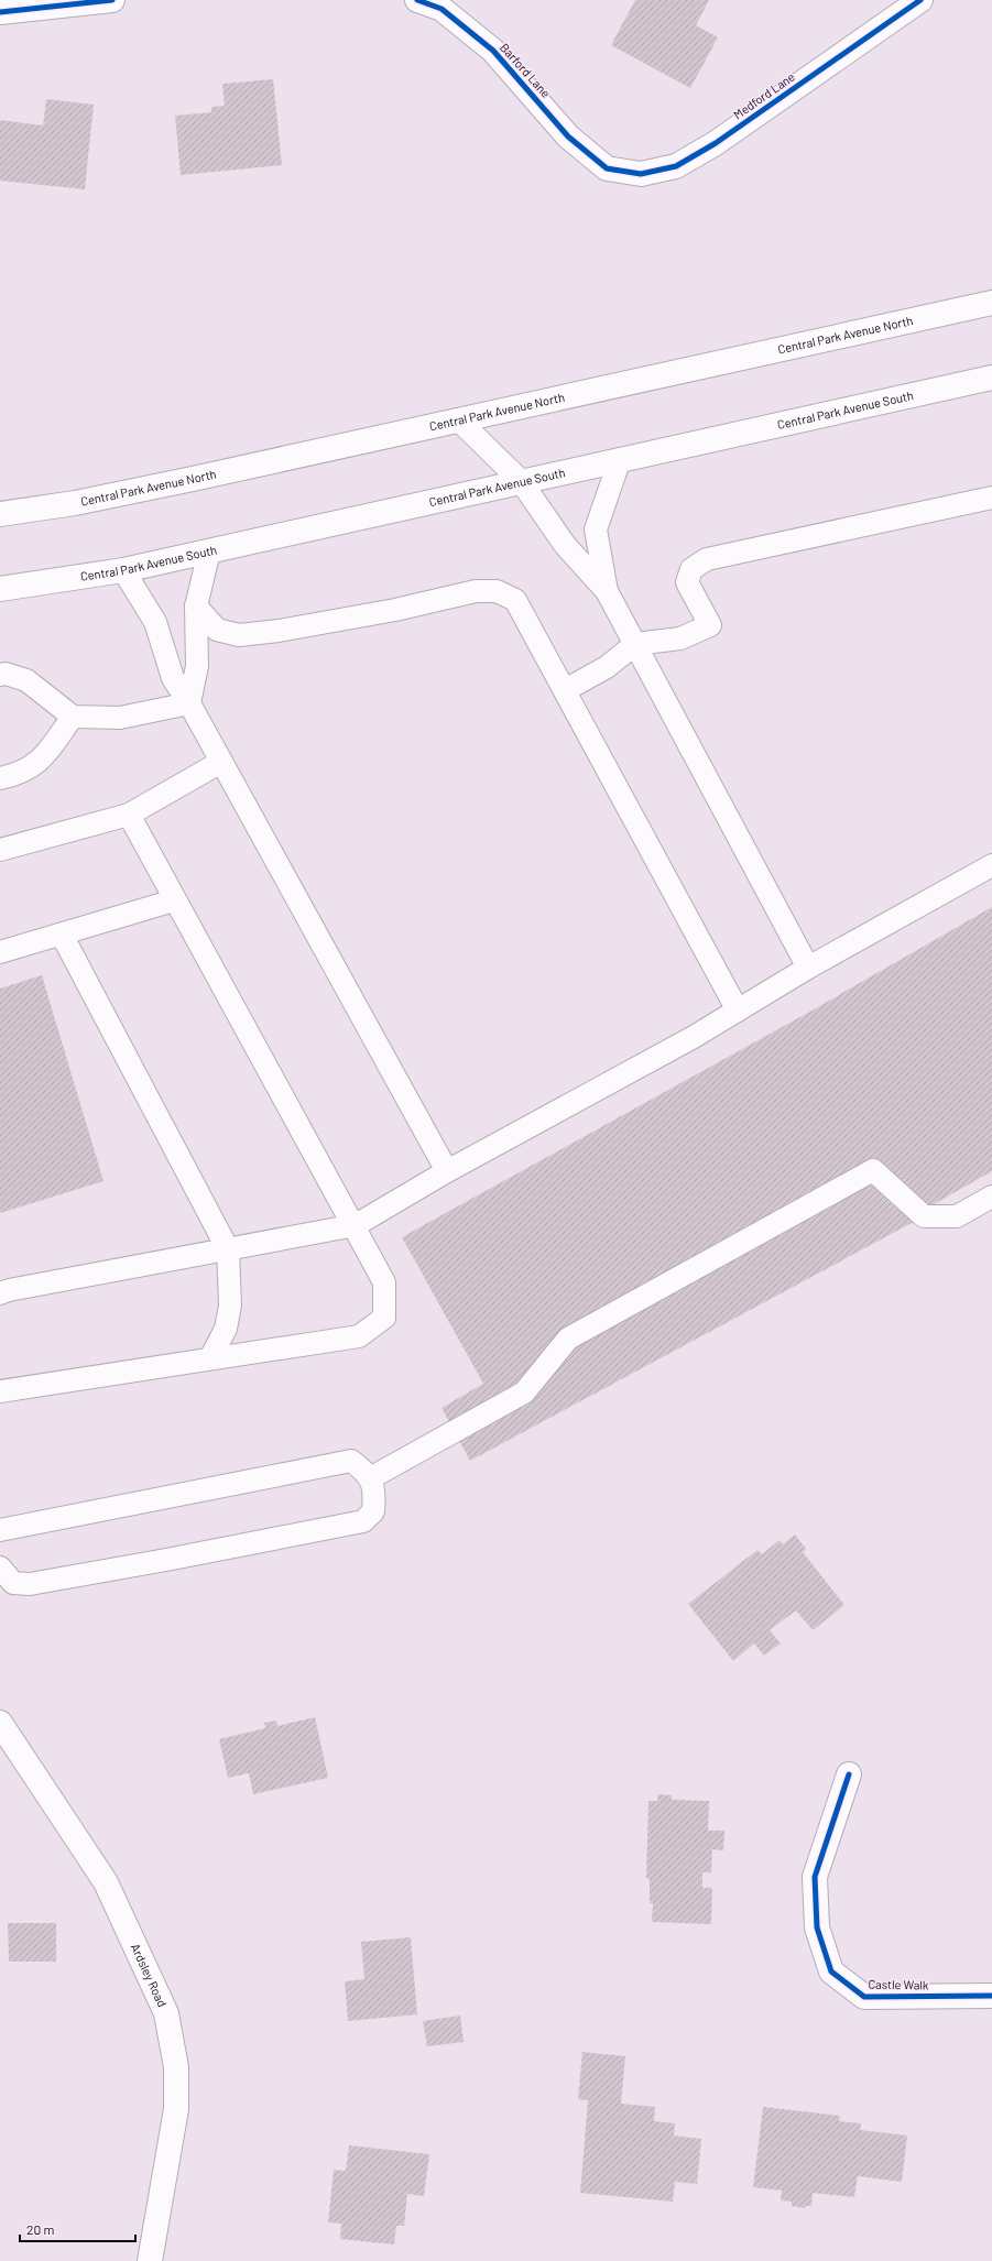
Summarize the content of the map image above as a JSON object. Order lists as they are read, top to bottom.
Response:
{
  "streets": {
    "main road": [
      "Barford Lane",
      "Medford Lane",
      "Central Park Avenue North",
      "Central Park Avenue South",
      "Ardsley Road",
      "Castle Walk"
    ]
  },
  "crossings": [
    ["Barford Lane", "Medford Lane"]
  ],
  "scale_bar": "20 m"
}
